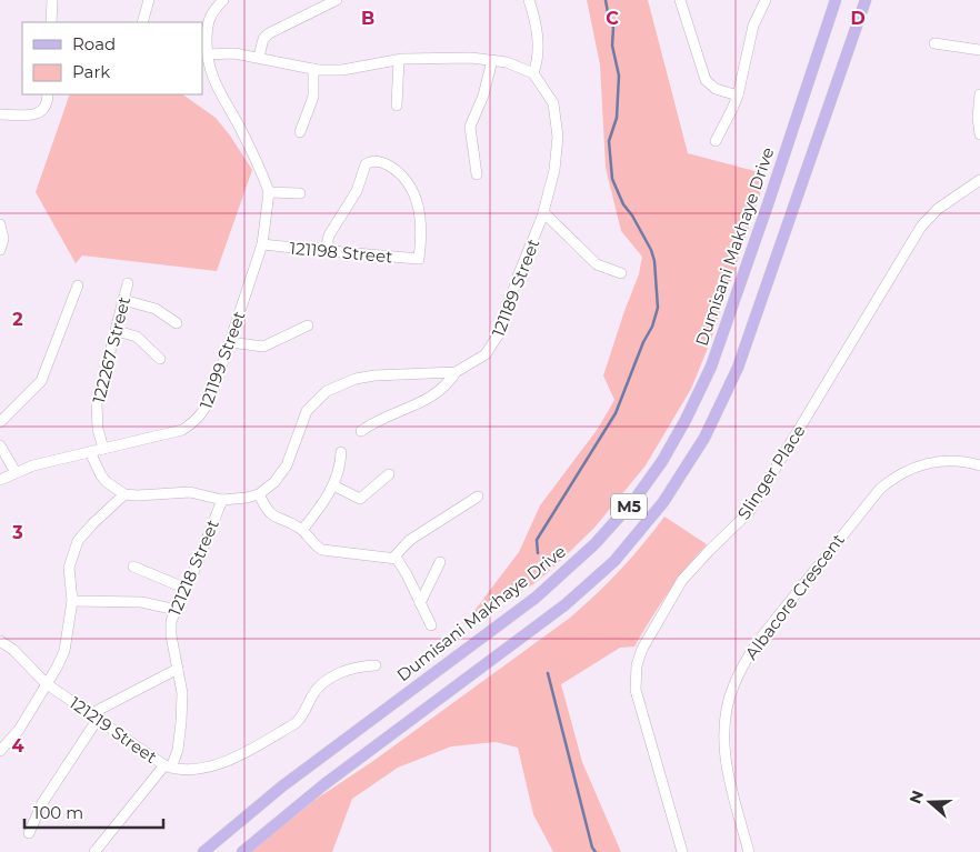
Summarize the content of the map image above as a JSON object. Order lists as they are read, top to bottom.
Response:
{
  "streets": {
    "main road": ["Dumisani Makhaye Drive", "M5"],
    "street": [
      "121198 Street",
      "121189 Street",
      "122267 Street",
      "121199 Street",
      "Slinger Place",
      "121218 Street",
      "Albacore Crescent",
      "121219 Street"
    ]
  },
  "crossings": [
    ["121198 Street", "121199 Street"],
    ["122267 Street", "121199 Street"],
    ["121218 Street", "121219 Street"]
  ],
  "legend": ["Road", "Park"],
  "scale_bar": "100 m",
  "north": "left",
  "grid": {
    "columns": ["B", "C", "D"],
    "rows": ["2", "3", "4"]
  }
}
